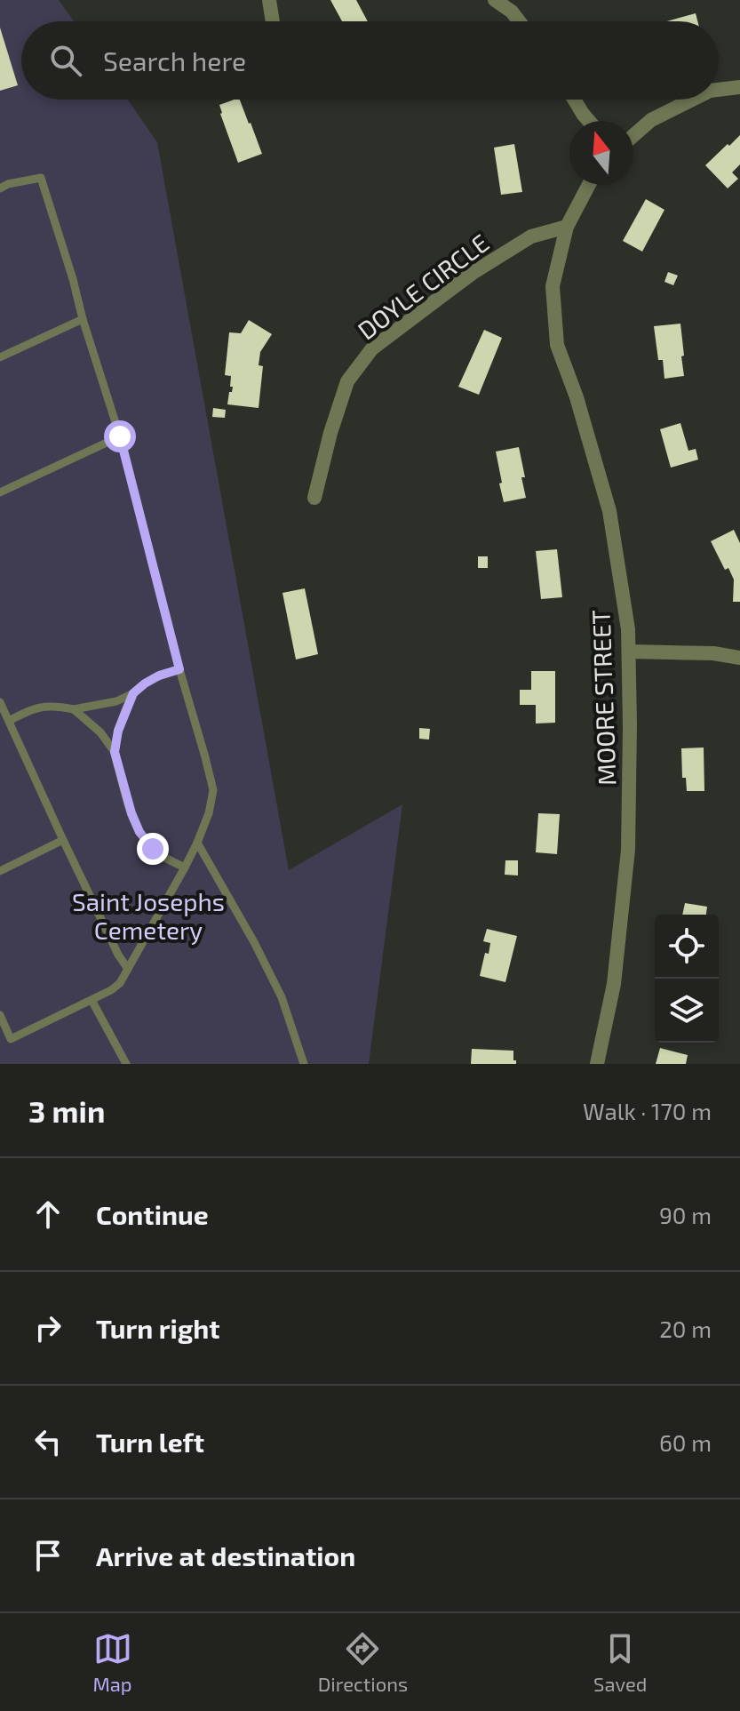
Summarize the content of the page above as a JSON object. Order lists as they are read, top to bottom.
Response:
{
  "streets": {
    "street": ["DOYLE CIRCLE", "MOORE STREET"]
  },
  "crossings": [
    ["DOYLE CIRCLE", "MOORE STREET"]
  ],
  "parks": ["Saint Josephs Cemetery"],
  "north": "top",
  "page": {
    "search": "Search here",
    "heading": ["3 min", "Walk · 170 m"],
    "list": [
      ["Continue", "90 m"],
      ["Turn right", "20 m"],
      ["Turn left", "60 m"],
      "Arrive at destination"
    ],
    "nav": ["Map", "Directions", "Saved"]
  }
}
